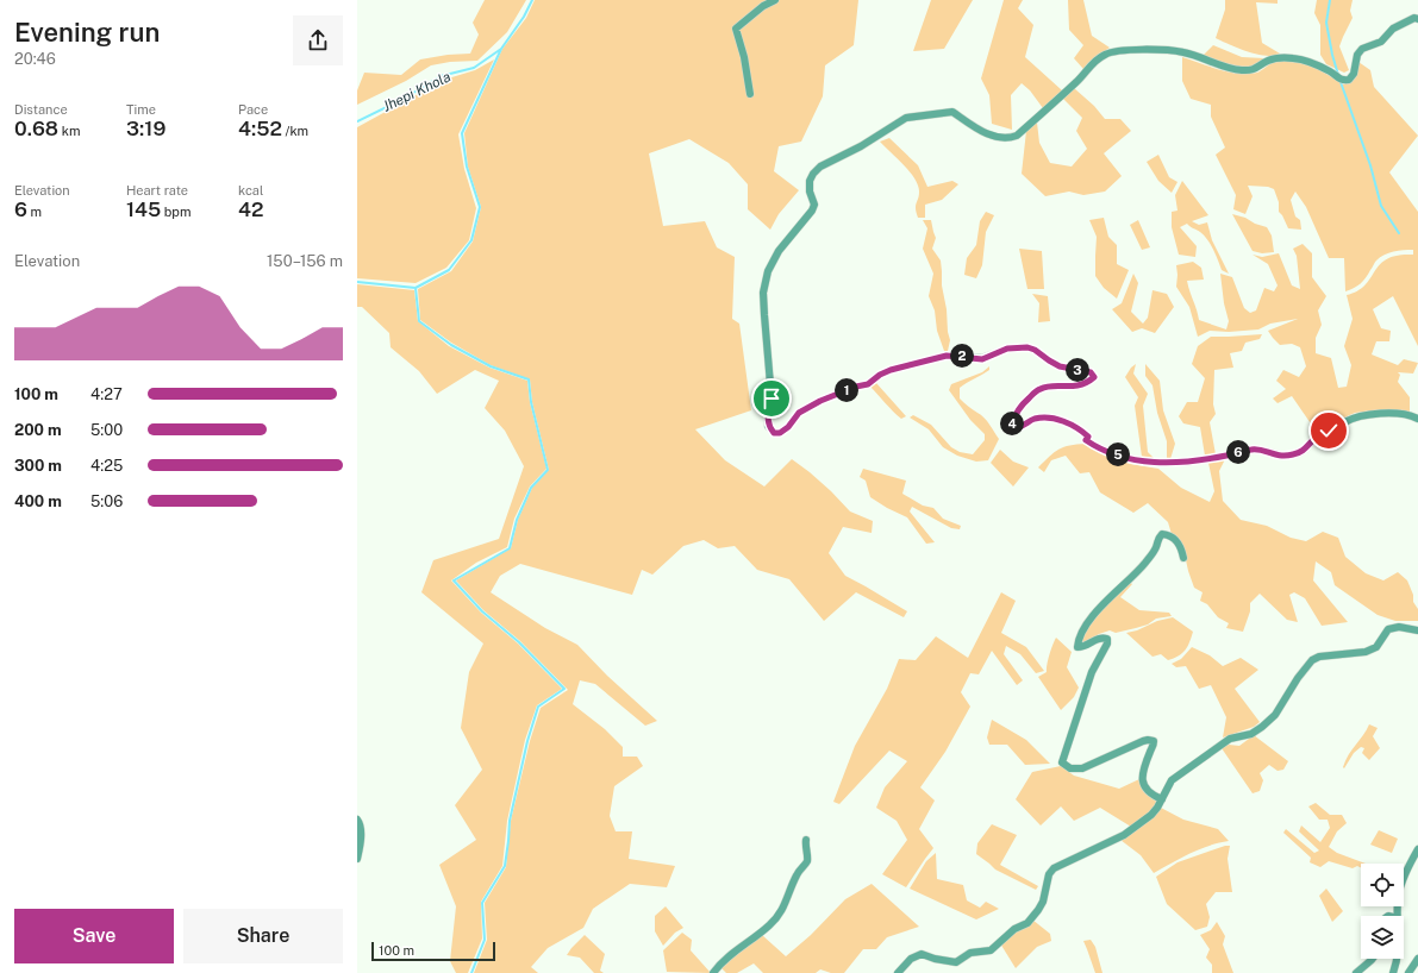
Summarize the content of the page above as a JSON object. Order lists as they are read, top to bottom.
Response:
{
  "water": ["Jhepi Khola"],
  "scale_bar": "100 m",
  "page": {
    "heading": ["Evening run", "20:46"],
    "stats": [
      ["Distance", "0.68 km"],
      ["Time", "3:19"],
      ["Pace", "4:52 /km"],
      ["Elevation", "6 m"],
      ["Heart rate", "145 bpm"],
      ["kcal", "42"]
    ],
    "chart": ["Elevation", "150–156 m"],
    "pins": [
      "2",
      "3",
      "1",
      "4",
      "6",
      "5"
    ],
    "list": [
      {
        "name": "100 m",
        "note": "4:27"
      },
      {
        "name": "200 m",
        "note": "5:00"
      },
      {
        "name": "300 m",
        "note": "4:25"
      },
      {
        "name": "400 m",
        "note": "5:06"
      }
    ],
    "buttons": ["Save", "Share"],
    "scale": "100 m"
  }
}
